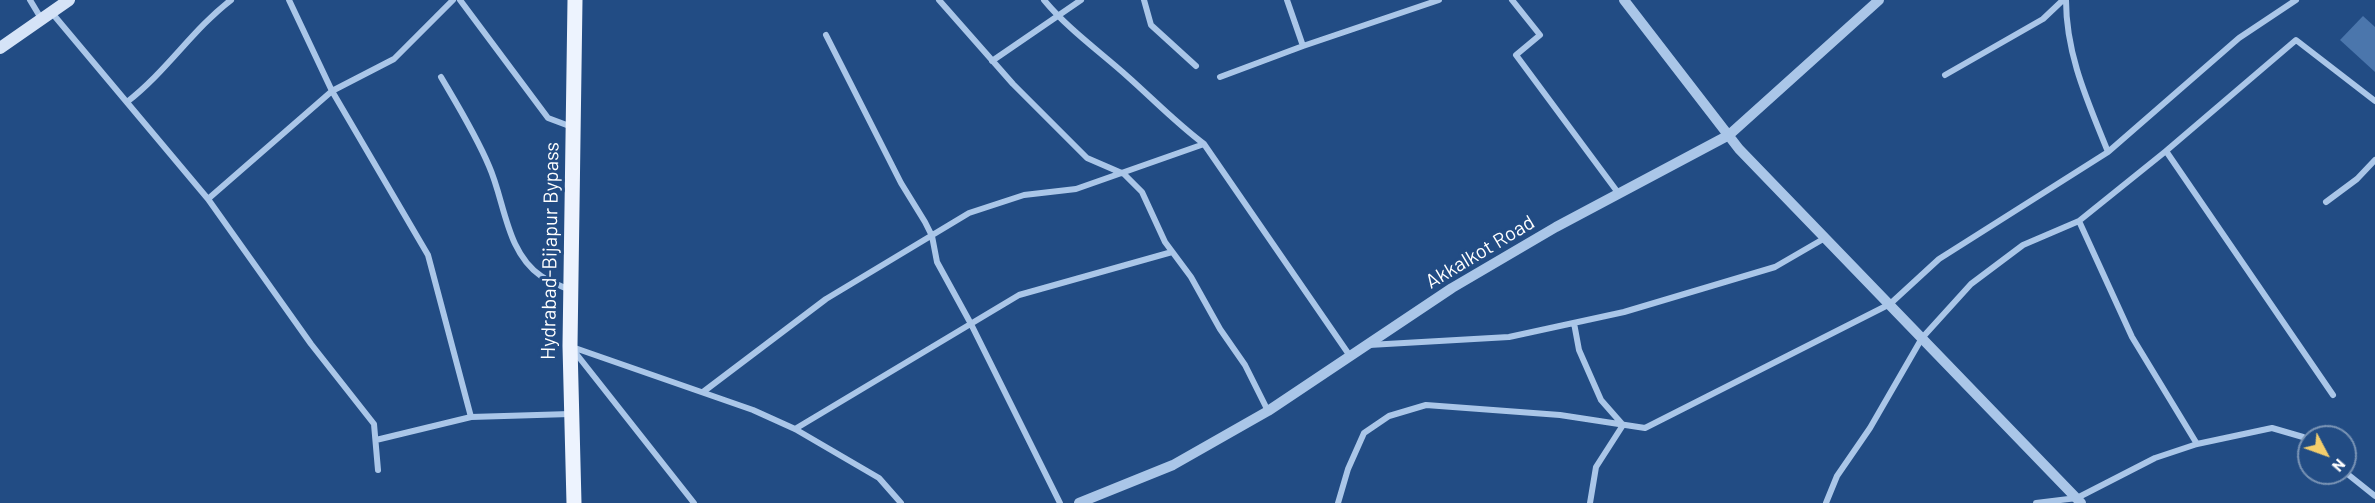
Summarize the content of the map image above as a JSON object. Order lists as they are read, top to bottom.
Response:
{
  "streets": {
    "main road": ["Hydrabad-Bijapur Bypass"],
    "street": ["Akkalkot Road"]
  },
  "north": "bottom right"
}
